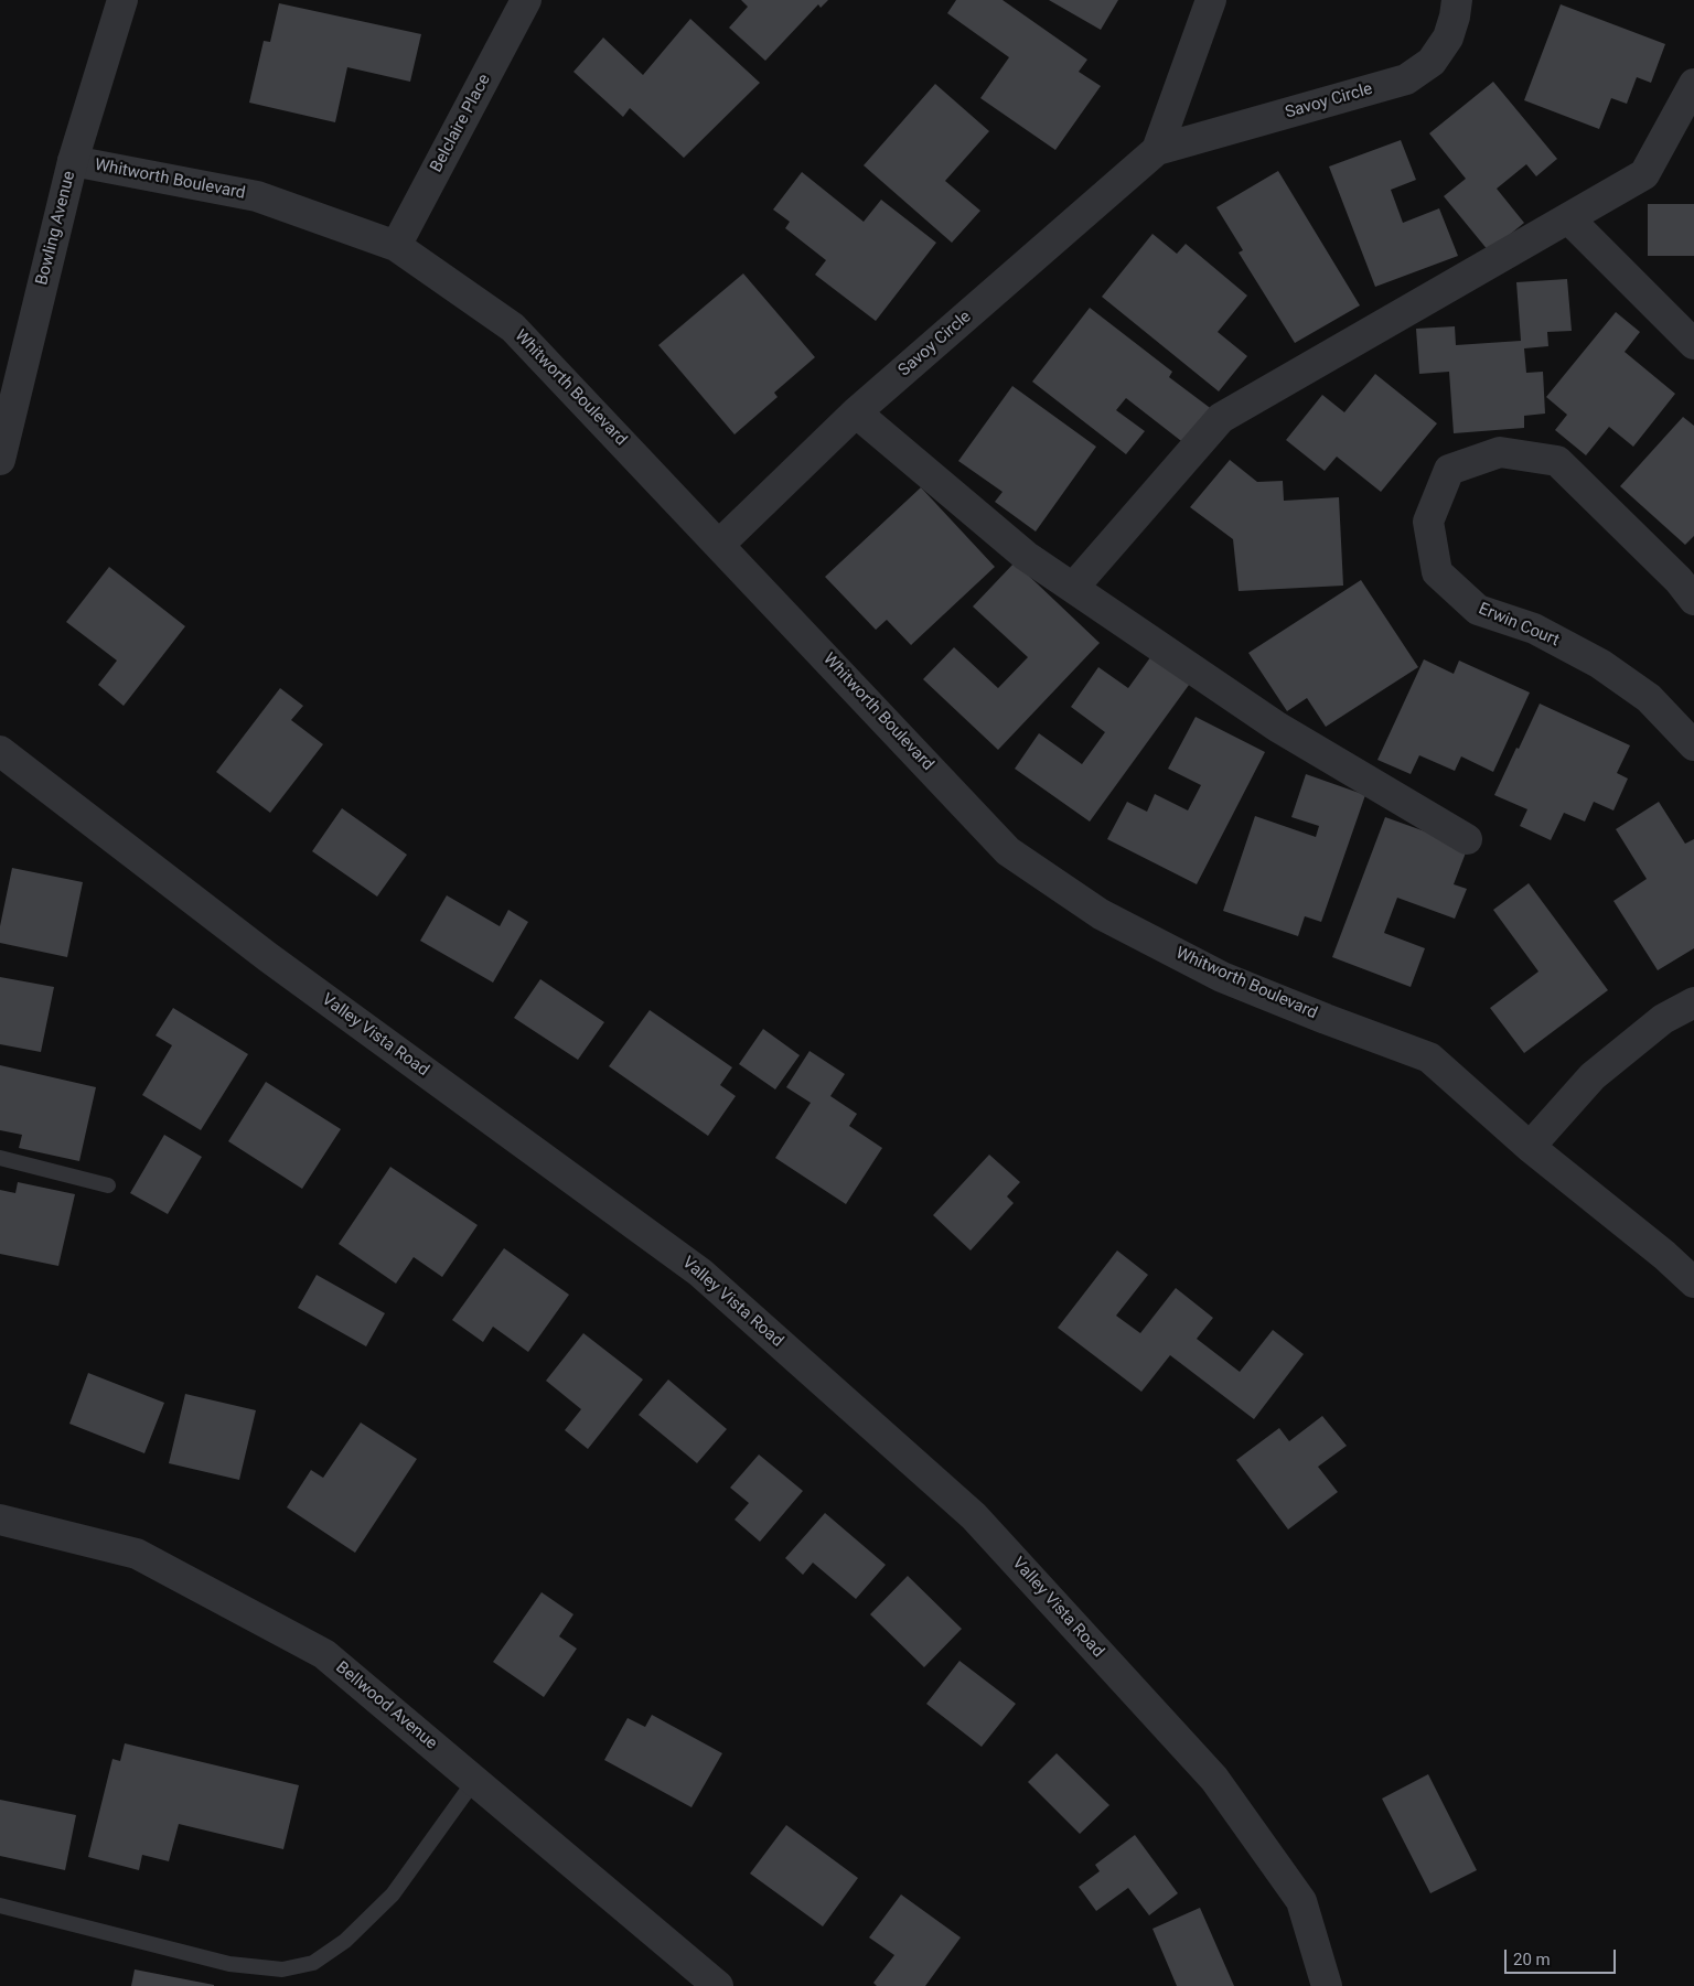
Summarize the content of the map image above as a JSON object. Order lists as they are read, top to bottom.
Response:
{
  "streets": {
    "street": [
      "Savoy Circle",
      "Belclaire Place",
      "Whitworth Boulevard",
      "Bowling Avenue",
      "Erwin Court",
      "Valley Vista Road",
      "Bellwood Avenue"
    ]
  },
  "crossings": [
    ["Savoy Circle", "Whitworth Boulevard"],
    ["Belclaire Place", "Whitworth Boulevard"],
    ["Whitworth Boulevard", "Bowling Avenue"]
  ],
  "scale_bar": "20 m"
}
